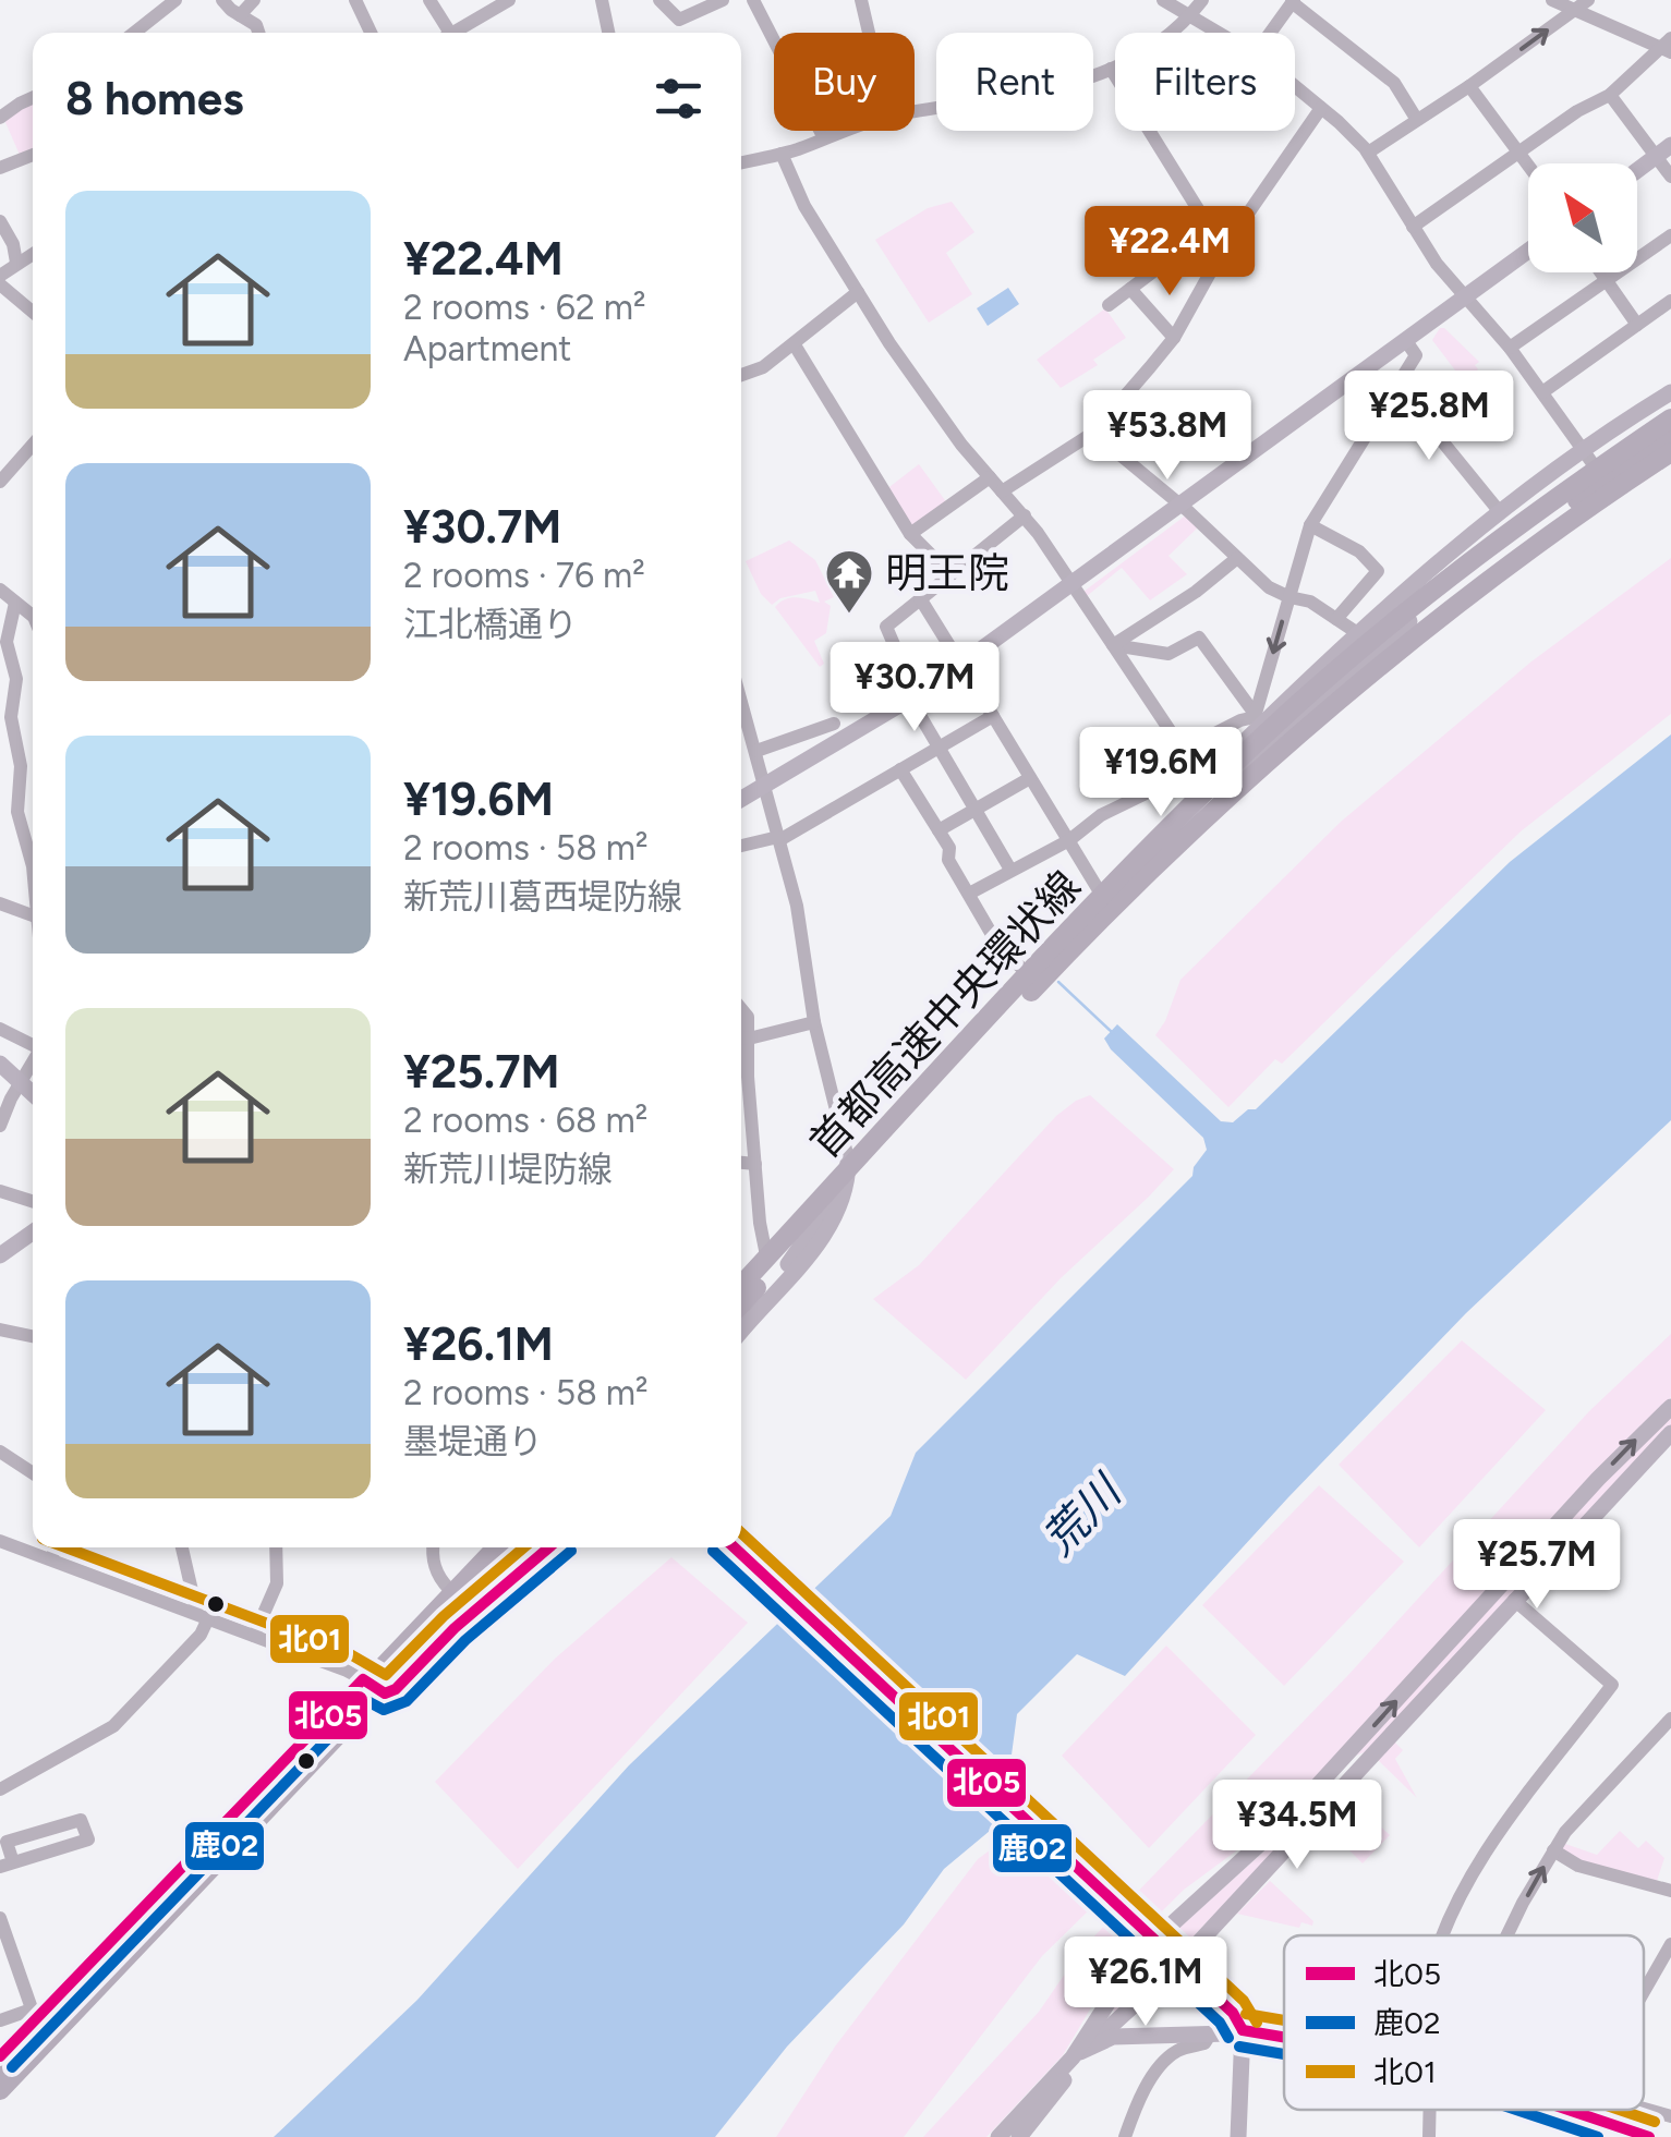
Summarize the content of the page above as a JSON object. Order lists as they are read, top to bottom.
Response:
{
  "streets": {
    "highway": ["首都高速中央環状線"]
  },
  "water": ["荒川"],
  "places": {
    "temple": ["明王院"]
  },
  "lines": ["transit line 北01", "transit line 北05", "transit line 鹿02"],
  "legend": ["北05", "鹿02", "北01"],
  "north": "top left",
  "page": {
    "chip": ["Buy", "Rent", "Filters"],
    "heading": "8 homes",
    "list": [
      {
        "name": "¥22.4M",
        "note": "2 rooms · 62 m² · Apartment"
      },
      {
        "name": "¥30.7M",
        "note": "2 rooms · 76 m² · 江北橋通り"
      },
      {
        "name": "¥19.6M",
        "note": "2 rooms · 58 m² · 新荒川葛西堤防線"
      },
      {
        "name": "¥25.7M",
        "note": "2 rooms · 68 m² · 新荒川堤防線"
      },
      {
        "name": "¥26.1M",
        "note": "2 rooms · 58 m² · 墨堤通り"
      }
    ],
    "price": [
      "¥22.4M",
      "¥25.8M",
      "¥53.8M",
      "¥30.7M",
      "¥19.6M",
      "¥25.7M",
      "¥34.5M",
      "¥26.1M"
    ]
  }
}
